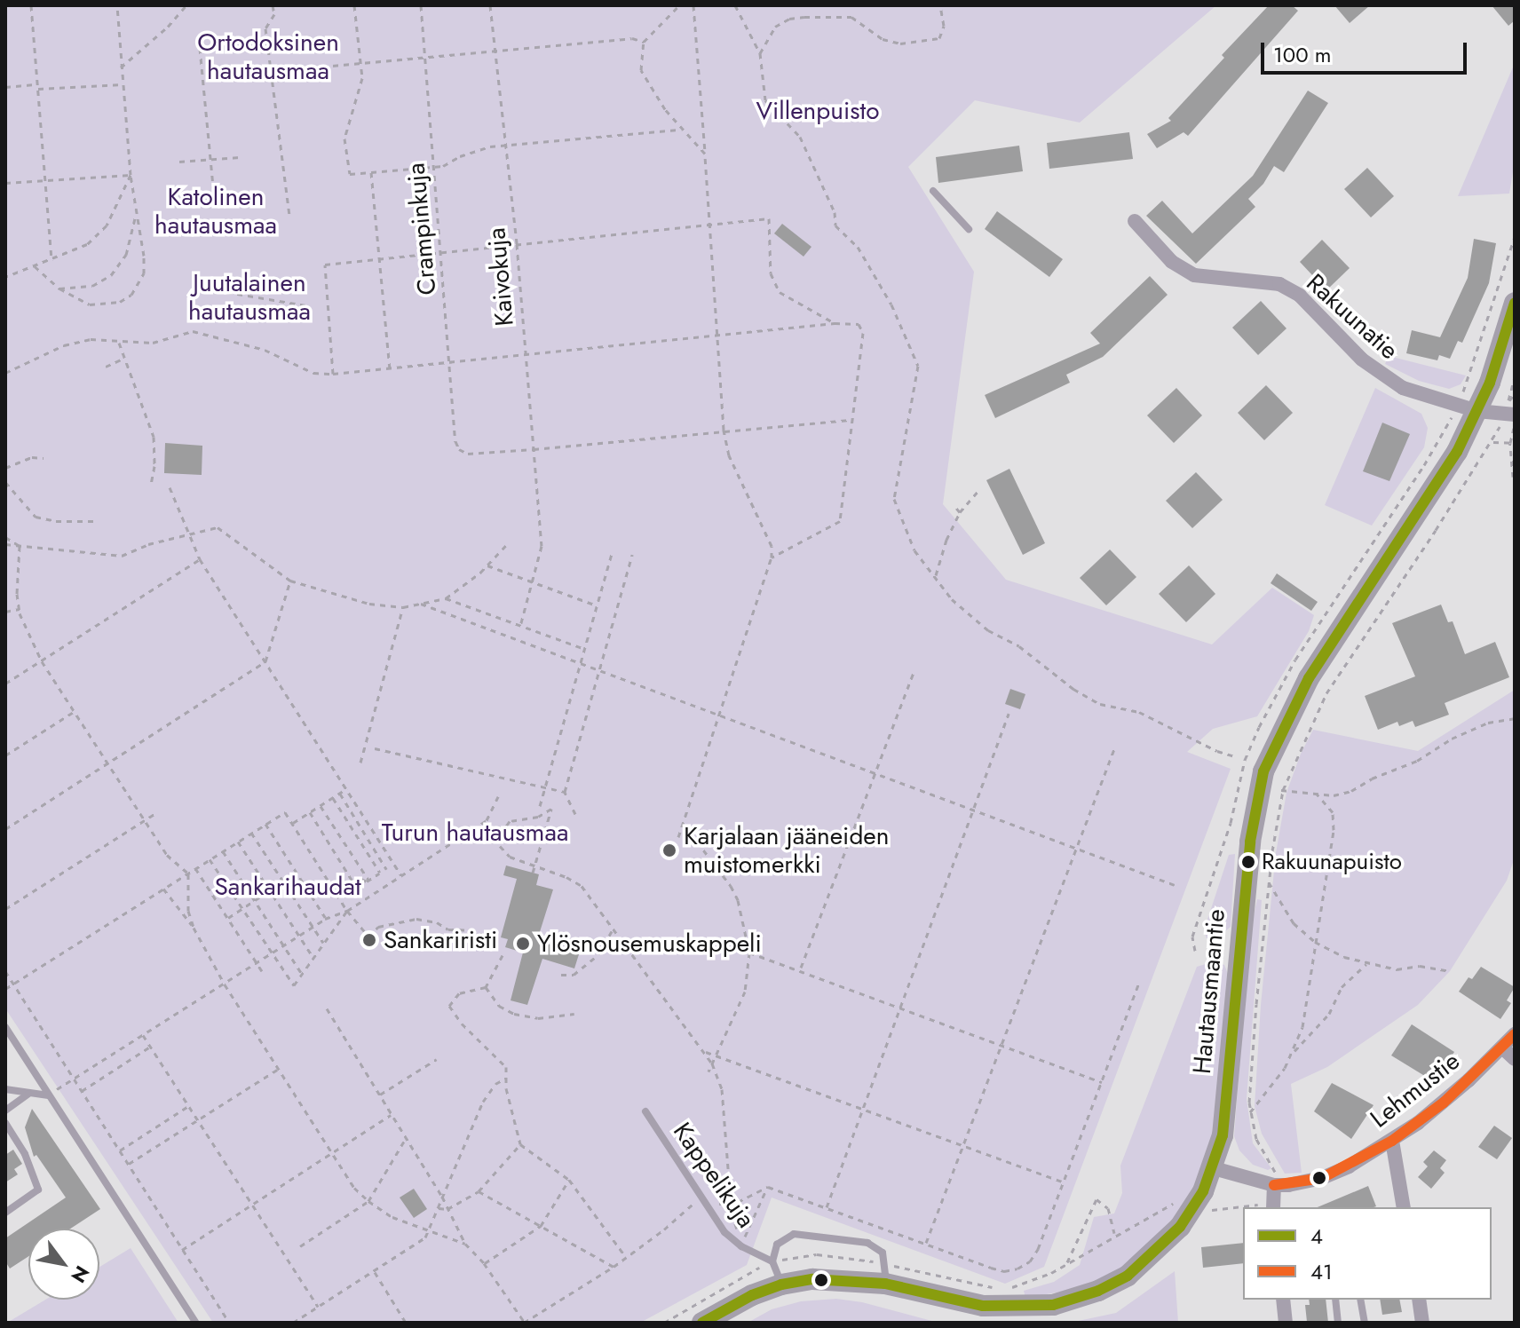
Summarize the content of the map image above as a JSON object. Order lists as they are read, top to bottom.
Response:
{
  "streets": {
    "street": ["Rakuunatie", "Hautausmaantie", "Lehmustie"],
    "lane": ["Kappelikuja"],
    "path": ["Crampinkuja", "Kaivokuja"]
  },
  "crossings": [
    ["Crampinkuja", "Kaivokuja"],
    ["Rakuunatie", "Hautausmaantie"],
    ["Hautausmaantie", "Lehmustie"]
  ],
  "parks": [
    "Ortodoksinen hautausmaa",
    "Villenpuisto",
    "Katolinen hautausmaa",
    "Juutalainen hautausmaa",
    "Turun hautausmaa",
    "Sankarihaudat"
  ],
  "places": [
    "Karjalaan jääneiden muistomerkki",
    "Rakuunapuisto",
    "Sankariristi",
    "Ylösnousemuskappeli"
  ],
  "lines": ["transit line 4", "transit line 41"],
  "legend": ["4", "41"],
  "scale_bar": "100 m",
  "north": "bottom right"
}
